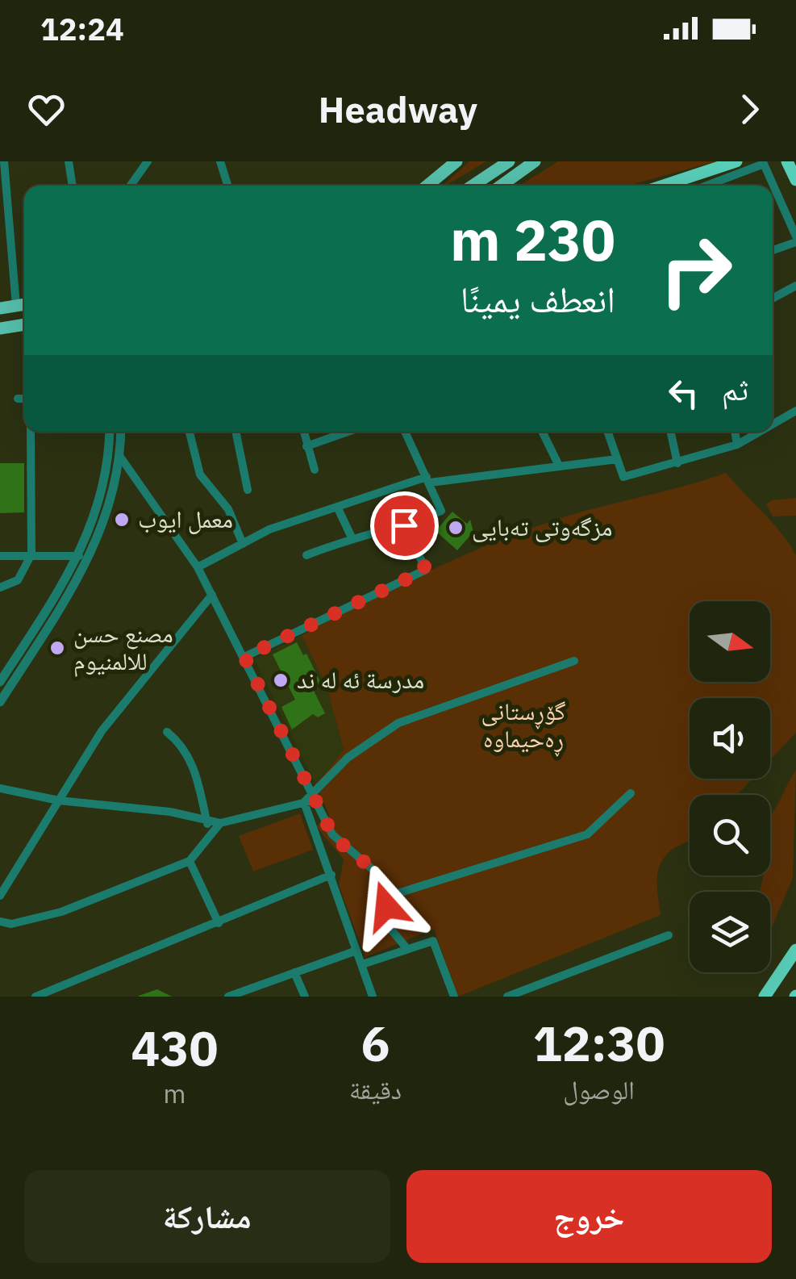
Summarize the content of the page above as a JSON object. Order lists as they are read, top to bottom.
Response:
{
  "parks": ["گۆڕستانی ڕەحیماوە"],
  "places": [
    "معمل ايوب",
    "مزگەوتی تەبایی",
    "مصنع حسن للالمنيوم",
    "مدرسة ئه له ند"
  ],
  "north": "right",
  "page": {
    "status": "12:24",
    "header": "Headway",
    "turn": ["230 m", "انعطف يمينًا"],
    "then": "ثم",
    "eta": [
      "12:30",
      "الوصول",
      "6",
      "دقيقة",
      "430",
      "m"
    ],
    "buttons": ["خروج", "مشاركة"]
  }
}
